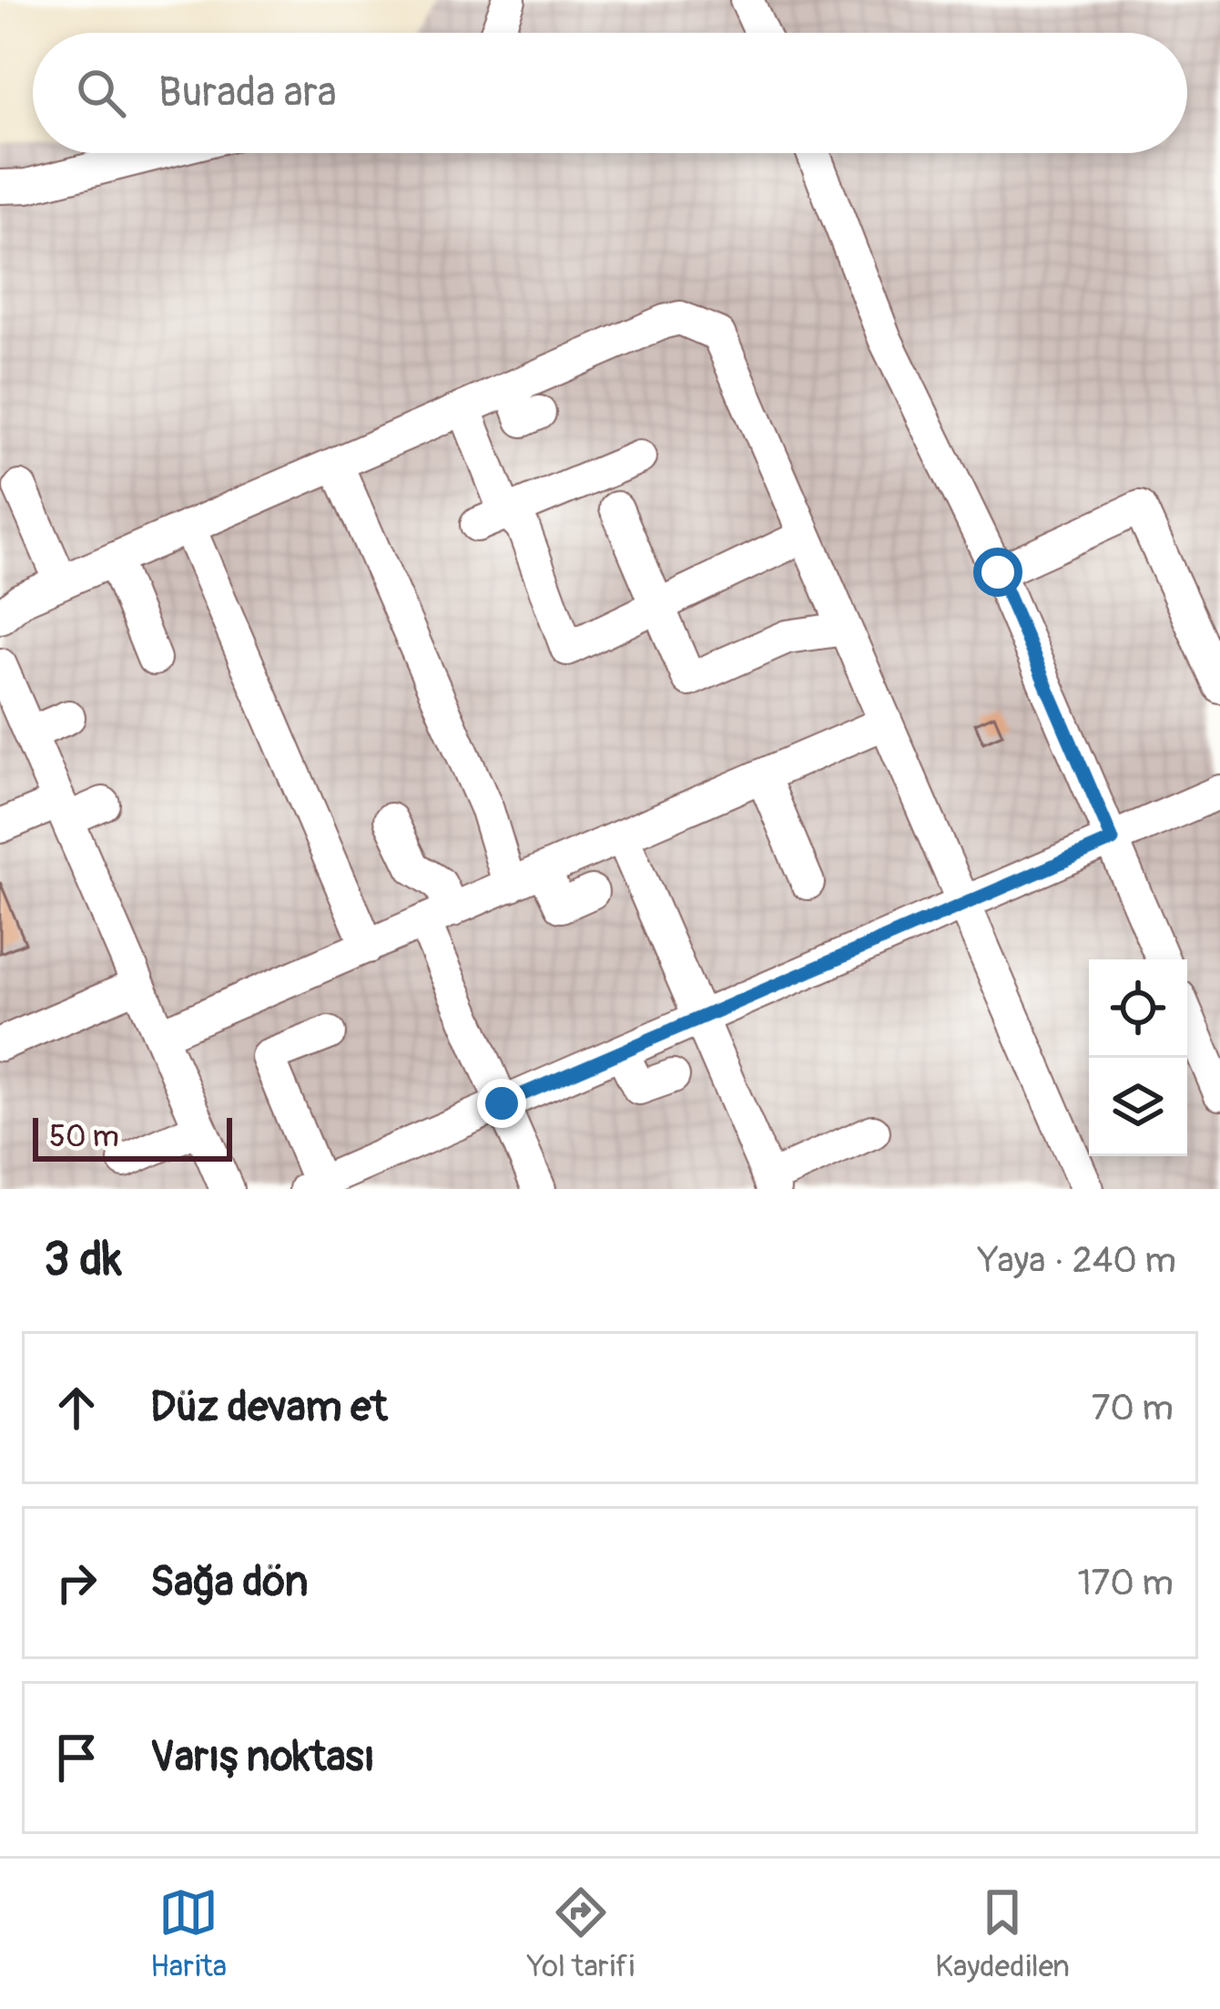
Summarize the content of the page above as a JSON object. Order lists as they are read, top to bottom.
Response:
{
  "scale_bar": "50 m",
  "page": {
    "search": "Burada ara",
    "scale": "50 m",
    "heading": ["3 dk", "Yaya · 240 m"],
    "list": [
      ["Düz devam et", "70 m"],
      ["Sağa dön", "170 m"],
      "Varış noktası"
    ],
    "nav": ["Harita", "Yol tarifi", "Kaydedilen"]
  }
}
